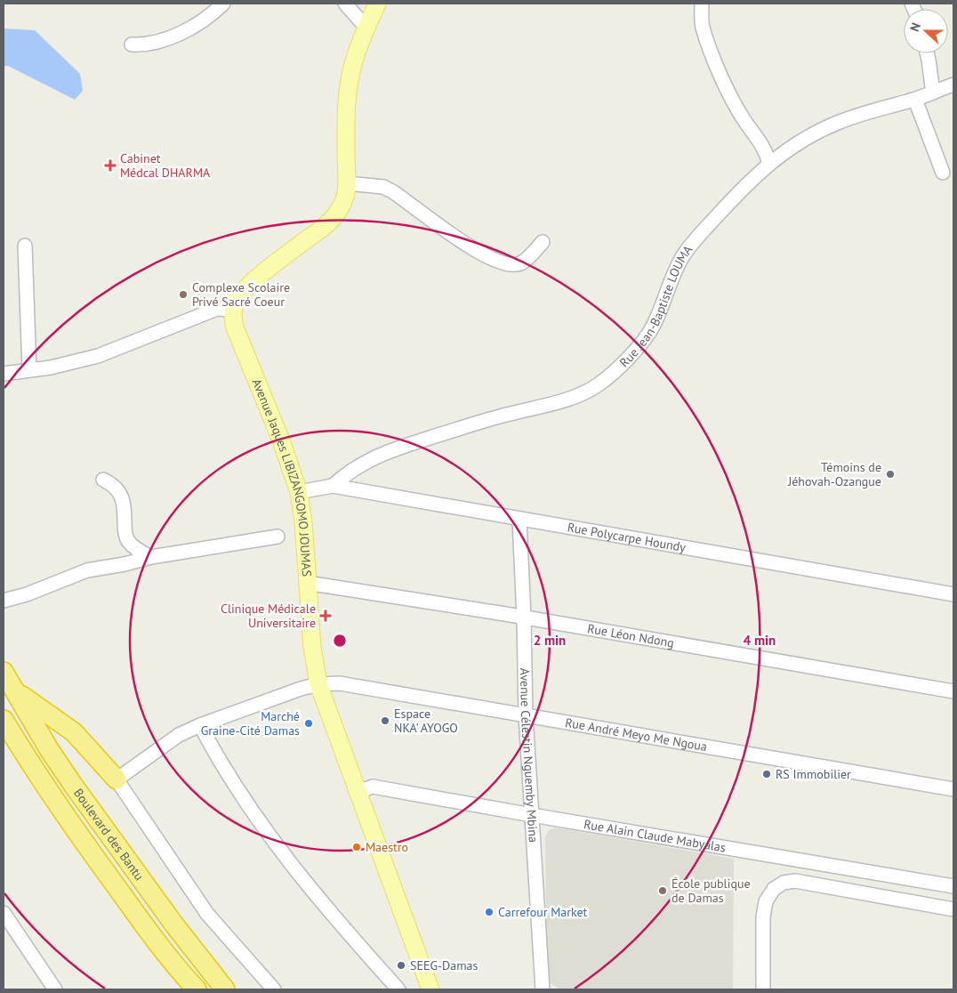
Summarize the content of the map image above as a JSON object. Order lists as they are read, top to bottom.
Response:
{
  "streets": {
    "highway": ["Boulevard des Bantu"],
    "main road": ["Avenue Jaques LIBIZANGOMO JOUMAS"],
    "street": [
      "Rue Jean-Baptiste LOUMA",
      "Rue Polycarpe Houndy",
      "Rue Léon Ndong",
      "Rue André Meyo Me Ngoua",
      "Avenue Célestin Nguemby Mbina",
      "Rue Alain Claude Mabyalas"
    ]
  },
  "crossings": [
    ["Rue Jean-Baptiste LOUMA", "Rue Polycarpe Houndy"],
    ["Avenue Jaques LIBIZANGOMO JOUMAS", "Rue Polycarpe Houndy"],
    ["Avenue Jaques LIBIZANGOMO JOUMAS", "Rue Léon Ndong"],
    ["Avenue Jaques LIBIZANGOMO JOUMAS", "Rue André Meyo Me Ngoua"],
    ["Avenue Jaques LIBIZANGOMO JOUMAS", "Rue Alain Claude Mabyalas"],
    ["Rue Polycarpe Houndy", "Avenue Célestin Nguemby Mbina"],
    ["Rue Léon Ndong", "Avenue Célestin Nguemby Mbina"],
    ["Rue André Meyo Me Ngoua", "Avenue Célestin Nguemby Mbina"],
    ["Avenue Célestin Nguemby Mbina", "Rue Alain Claude Mabyalas"]
  ],
  "places": {
    "health": ["Cabinet Médcal DHARMA", "Clinique Médicale Universitaire"],
    "other": [
      "Complexe Scolaire Privé Sacré Coeur",
      "Témoins de Jéhovah-Ozangue",
      "Espace NKA' AYOGO",
      "Marché Graine-Cité Damas",
      "RS Immobilier",
      "Maestro",
      "École publique de Damas",
      "Carrefour Market",
      "SEEG-Damas"
    ]
  },
  "north": "left",
  "rings": ["2 min", "4 min"]
}
